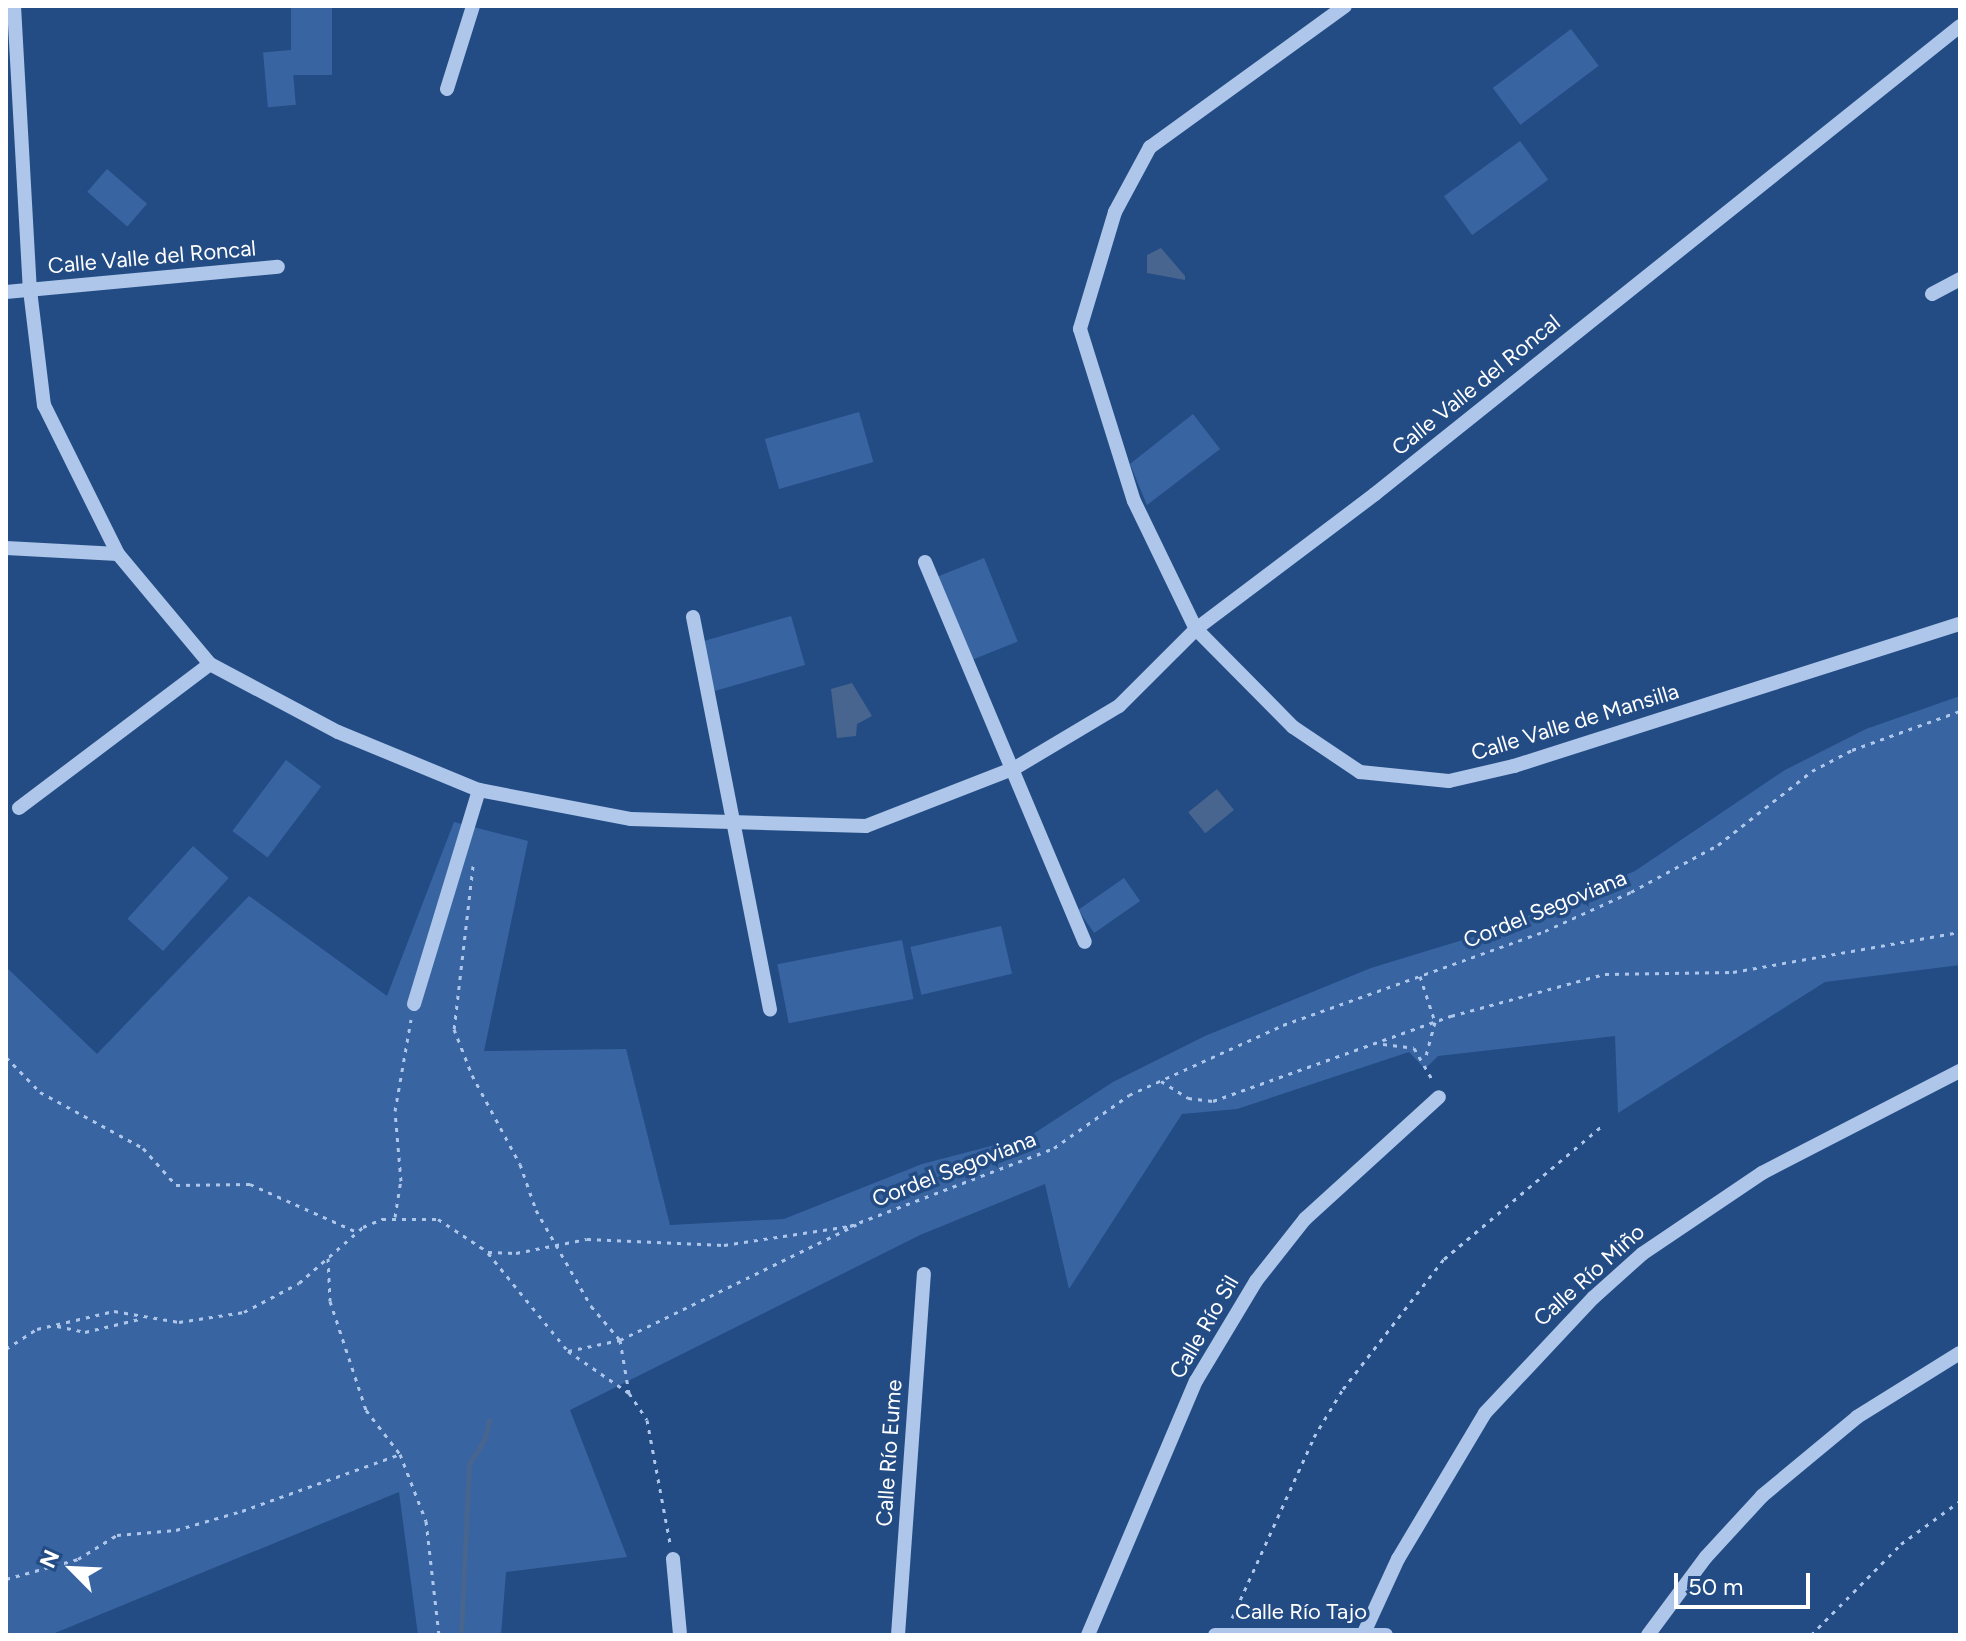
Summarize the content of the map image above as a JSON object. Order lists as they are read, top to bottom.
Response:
{
  "streets": {
    "street": [
      "Calle Valle del Roncal",
      "Calle Valle de Mansilla",
      "Calle Río Miño",
      "Calle Río Sil",
      "Calle Río Eume",
      "Calle Río Tajo"
    ],
    "path": ["Cordel Segoviana"]
  },
  "crossings": [
    ["Calle Valle del Roncal", "Calle Valle de Mansilla"],
    ["Calle Río Miño", "Calle Río Tajo"]
  ],
  "scale_bar": "50 m",
  "north": "top left"
}
